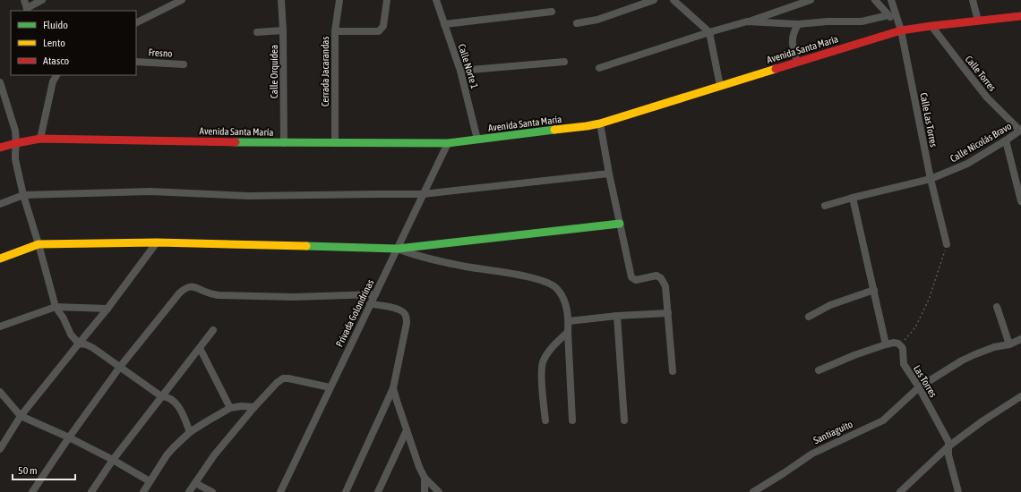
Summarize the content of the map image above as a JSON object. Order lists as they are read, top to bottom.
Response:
{
  "streets": {
    "main road": ["Avenida Santa María"],
    "street": [
      "Fresno",
      "Calle Norte 1",
      "Calle Orquídea",
      "Cerrada Jacarandas",
      "Calle Torres",
      "Calle Las Torres",
      "Calle Nicolás Bravo",
      "Privada Golondrinas",
      "Las Torres",
      "Santiaguito"
    ]
  },
  "crossings": [
    ["Avenida Santa María", "Calle Norte 1"],
    ["Avenida Santa María", "Calle Orquídea"],
    ["Avenida Santa María", "Cerrada Jacarandas"],
    ["Avenida Santa María", "Calle Torres"],
    ["Avenida Santa María", "Calle Las Torres"],
    ["Avenida Santa María", "Privada Golondrinas"],
    ["Calle Torres", "Calle Nicolás Bravo"],
    ["Calle Las Torres", "Calle Nicolás Bravo"],
    ["Las Torres", "Santiaguito"]
  ],
  "legend": ["Fluido", "Lento", "Atasco"],
  "scale_bar": "50 m"
}
